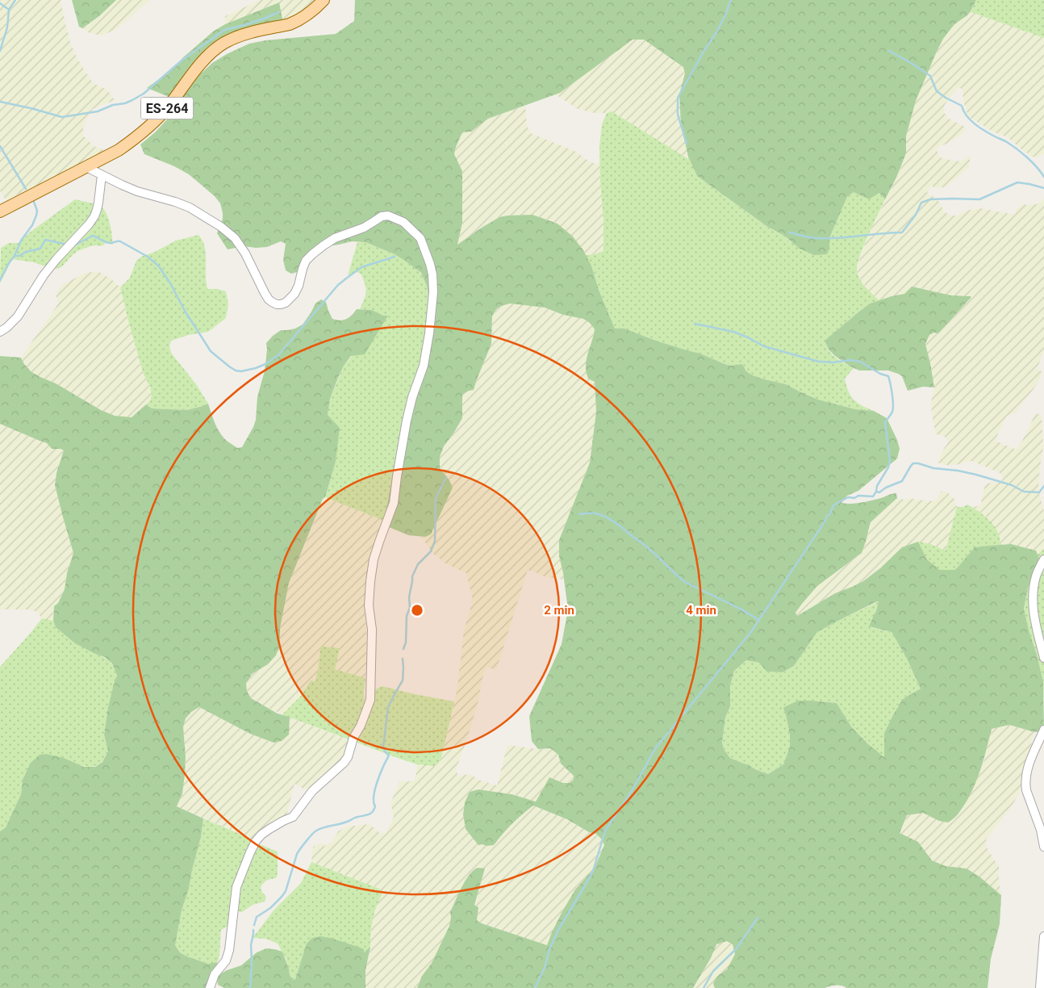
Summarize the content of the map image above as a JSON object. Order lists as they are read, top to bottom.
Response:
{
  "streets": {
    "main road": ["ES-264"]
  },
  "rings": ["2 min", "4 min"]
}
